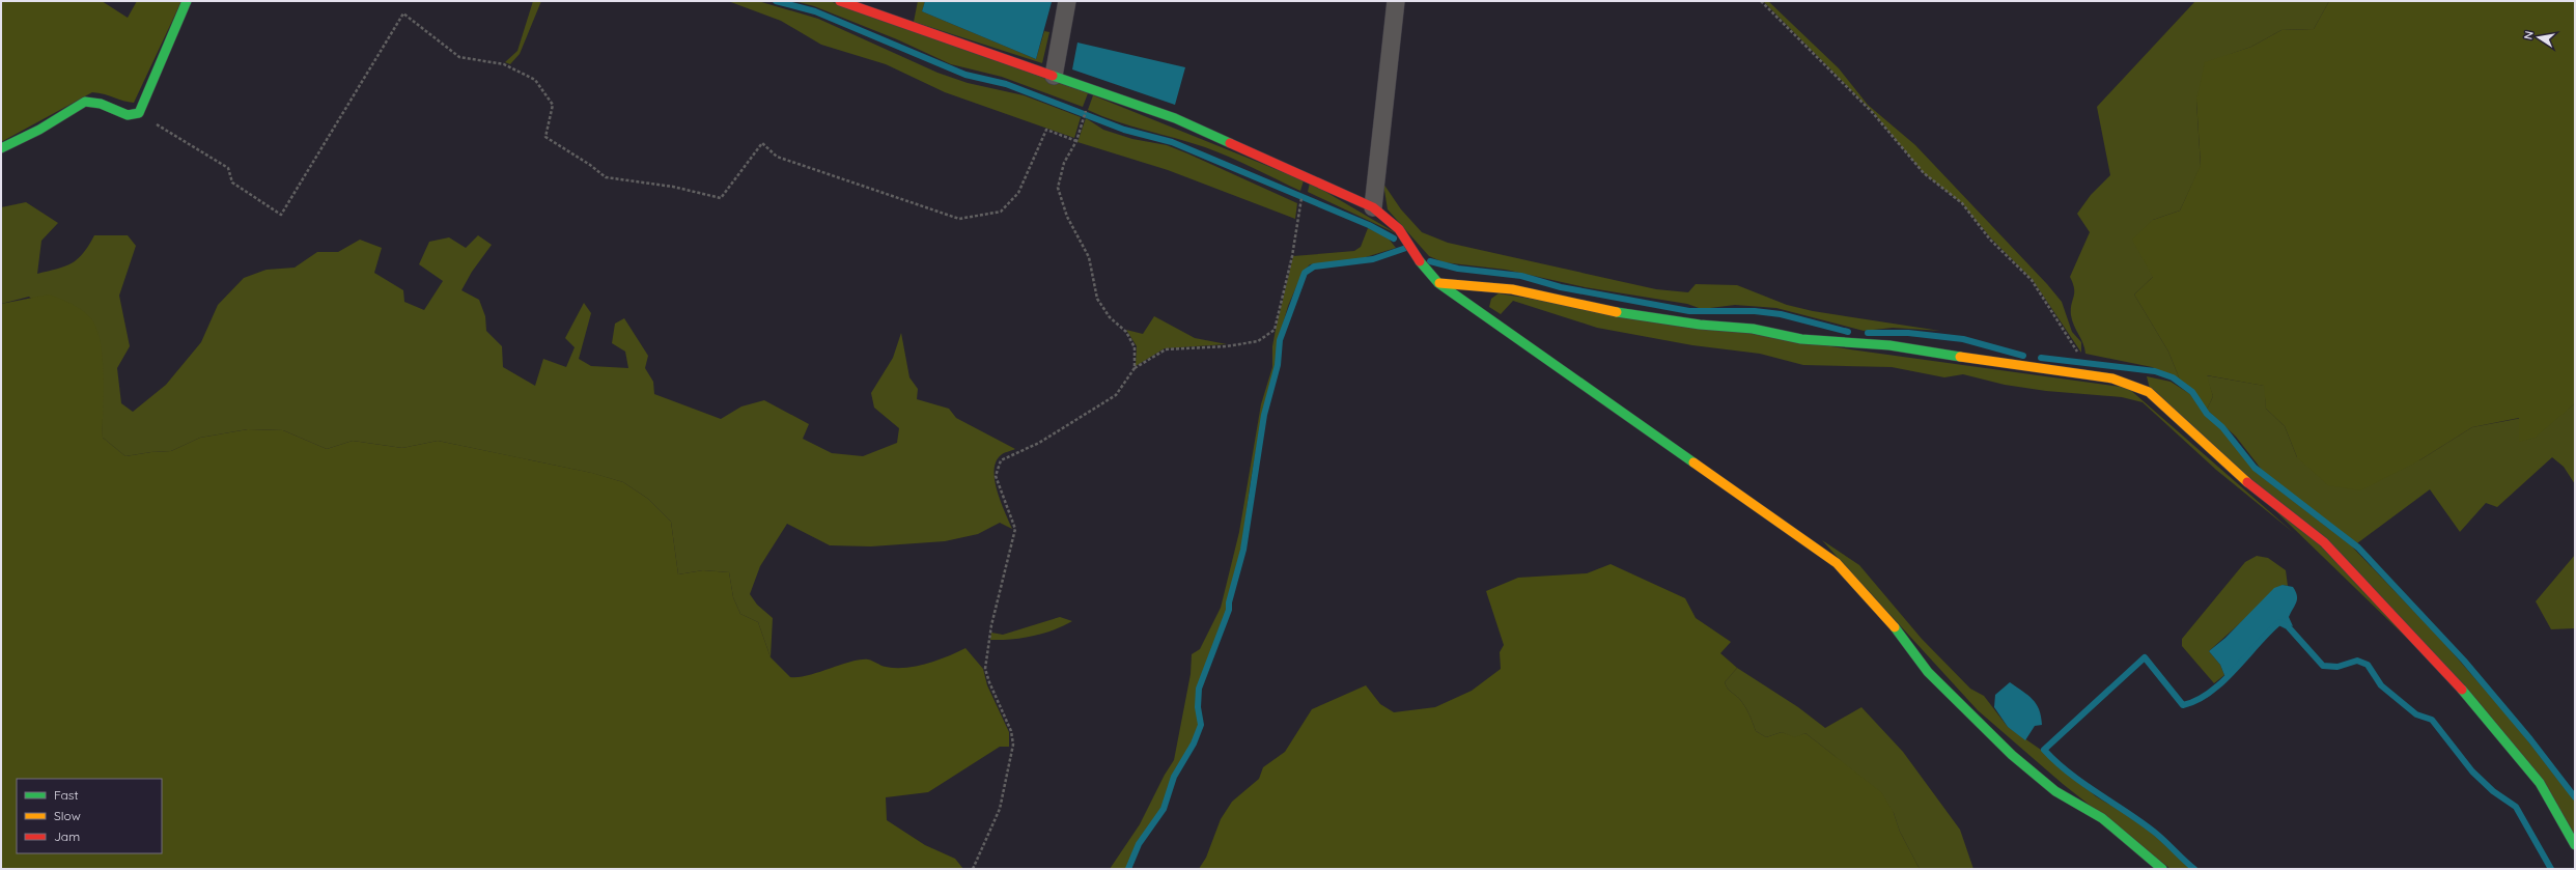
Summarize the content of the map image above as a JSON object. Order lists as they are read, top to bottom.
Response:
{
  "legend": ["Fast", "Slow", "Jam"],
  "north": "left"
}
